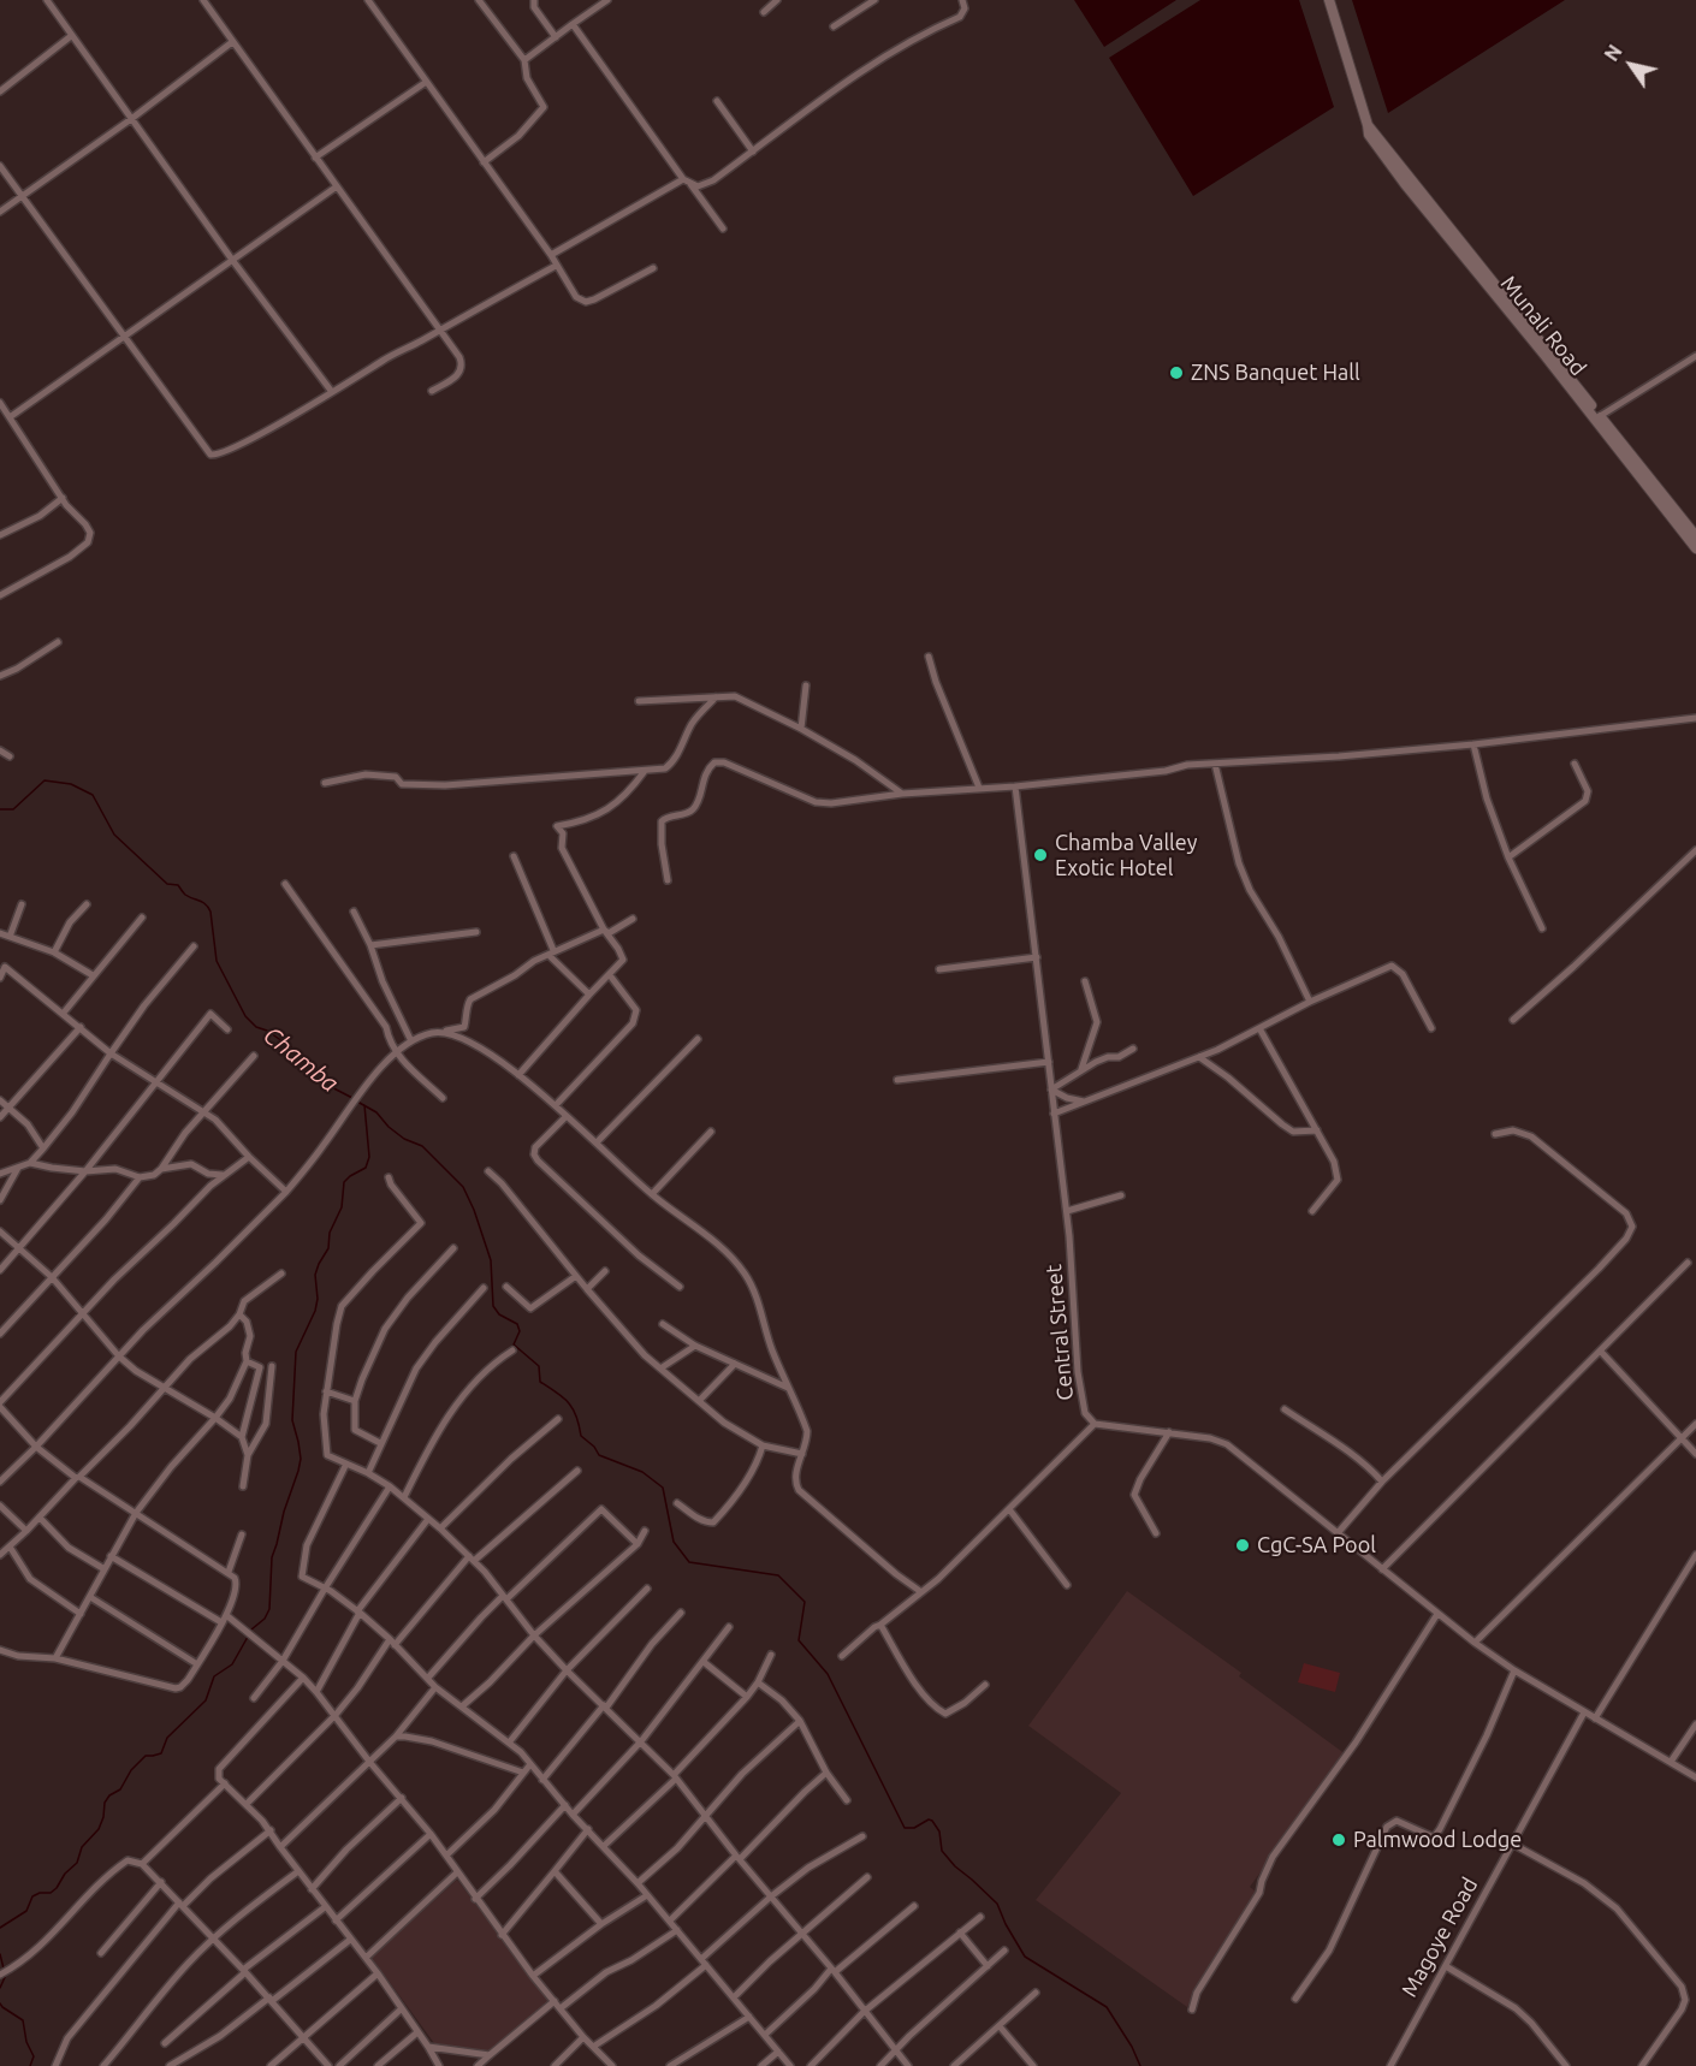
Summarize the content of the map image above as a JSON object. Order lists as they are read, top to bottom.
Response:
{
  "streets": {
    "main road": ["Munali Road"],
    "street": ["Central Street", "Magoye Road"]
  },
  "crossings": [
    ["Central Street", "Magoye Road"]
  ],
  "water": ["Chamba"],
  "places": [
    "ZNS Banquet Hall",
    "Chamba Valley Exotic Hotel",
    "CgC-SA Pool",
    "Palmwood Lodge"
  ],
  "north": "top left"
}
